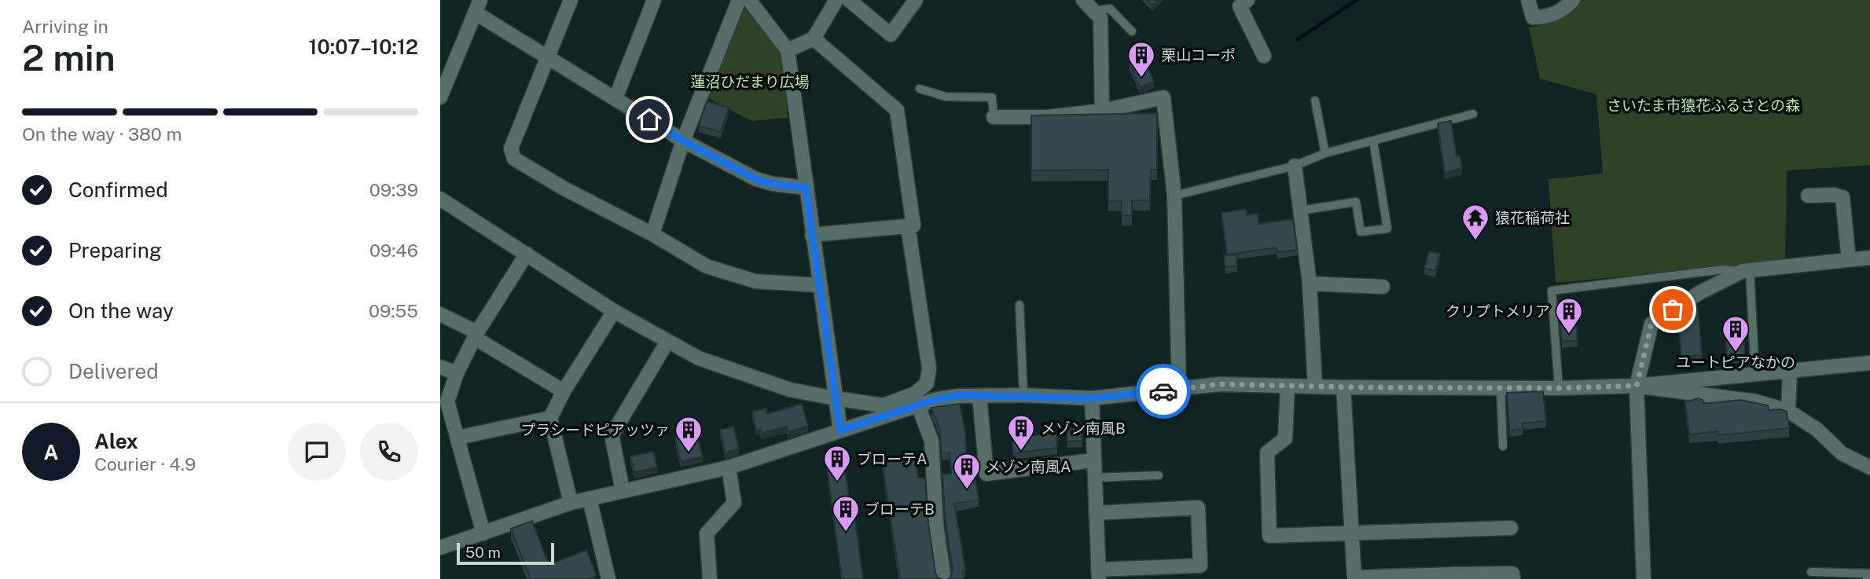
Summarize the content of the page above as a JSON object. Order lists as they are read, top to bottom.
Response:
{
  "parks": ["蓮沼ひだまり広場", "さいたま市猿花ふるさとの森"],
  "places": {
    "building": [
      "栗山コーポ",
      "クリプトメリア",
      "ユートピアなかの",
      "メゾン南風B",
      "プラシードピアッツァ",
      "ブローテA",
      "メゾン南風A",
      "ブローテB"
    ],
    "temple": ["猿花稲荷社"]
  },
  "scale_bar": "50 m",
  "page": {
    "heading": ["2 min", "Arriving in", "10:07–10:12"],
    "panel": ["Alex", "Courier · 4.9"],
    "bar": "On the way · 380 m",
    "list": [
      ["Confirmed", "09:39"],
      ["Preparing", "09:46"],
      ["On the way", "09:55"],
      "Delivered"
    ],
    "round": "A",
    "scale": "50 m"
  }
}
